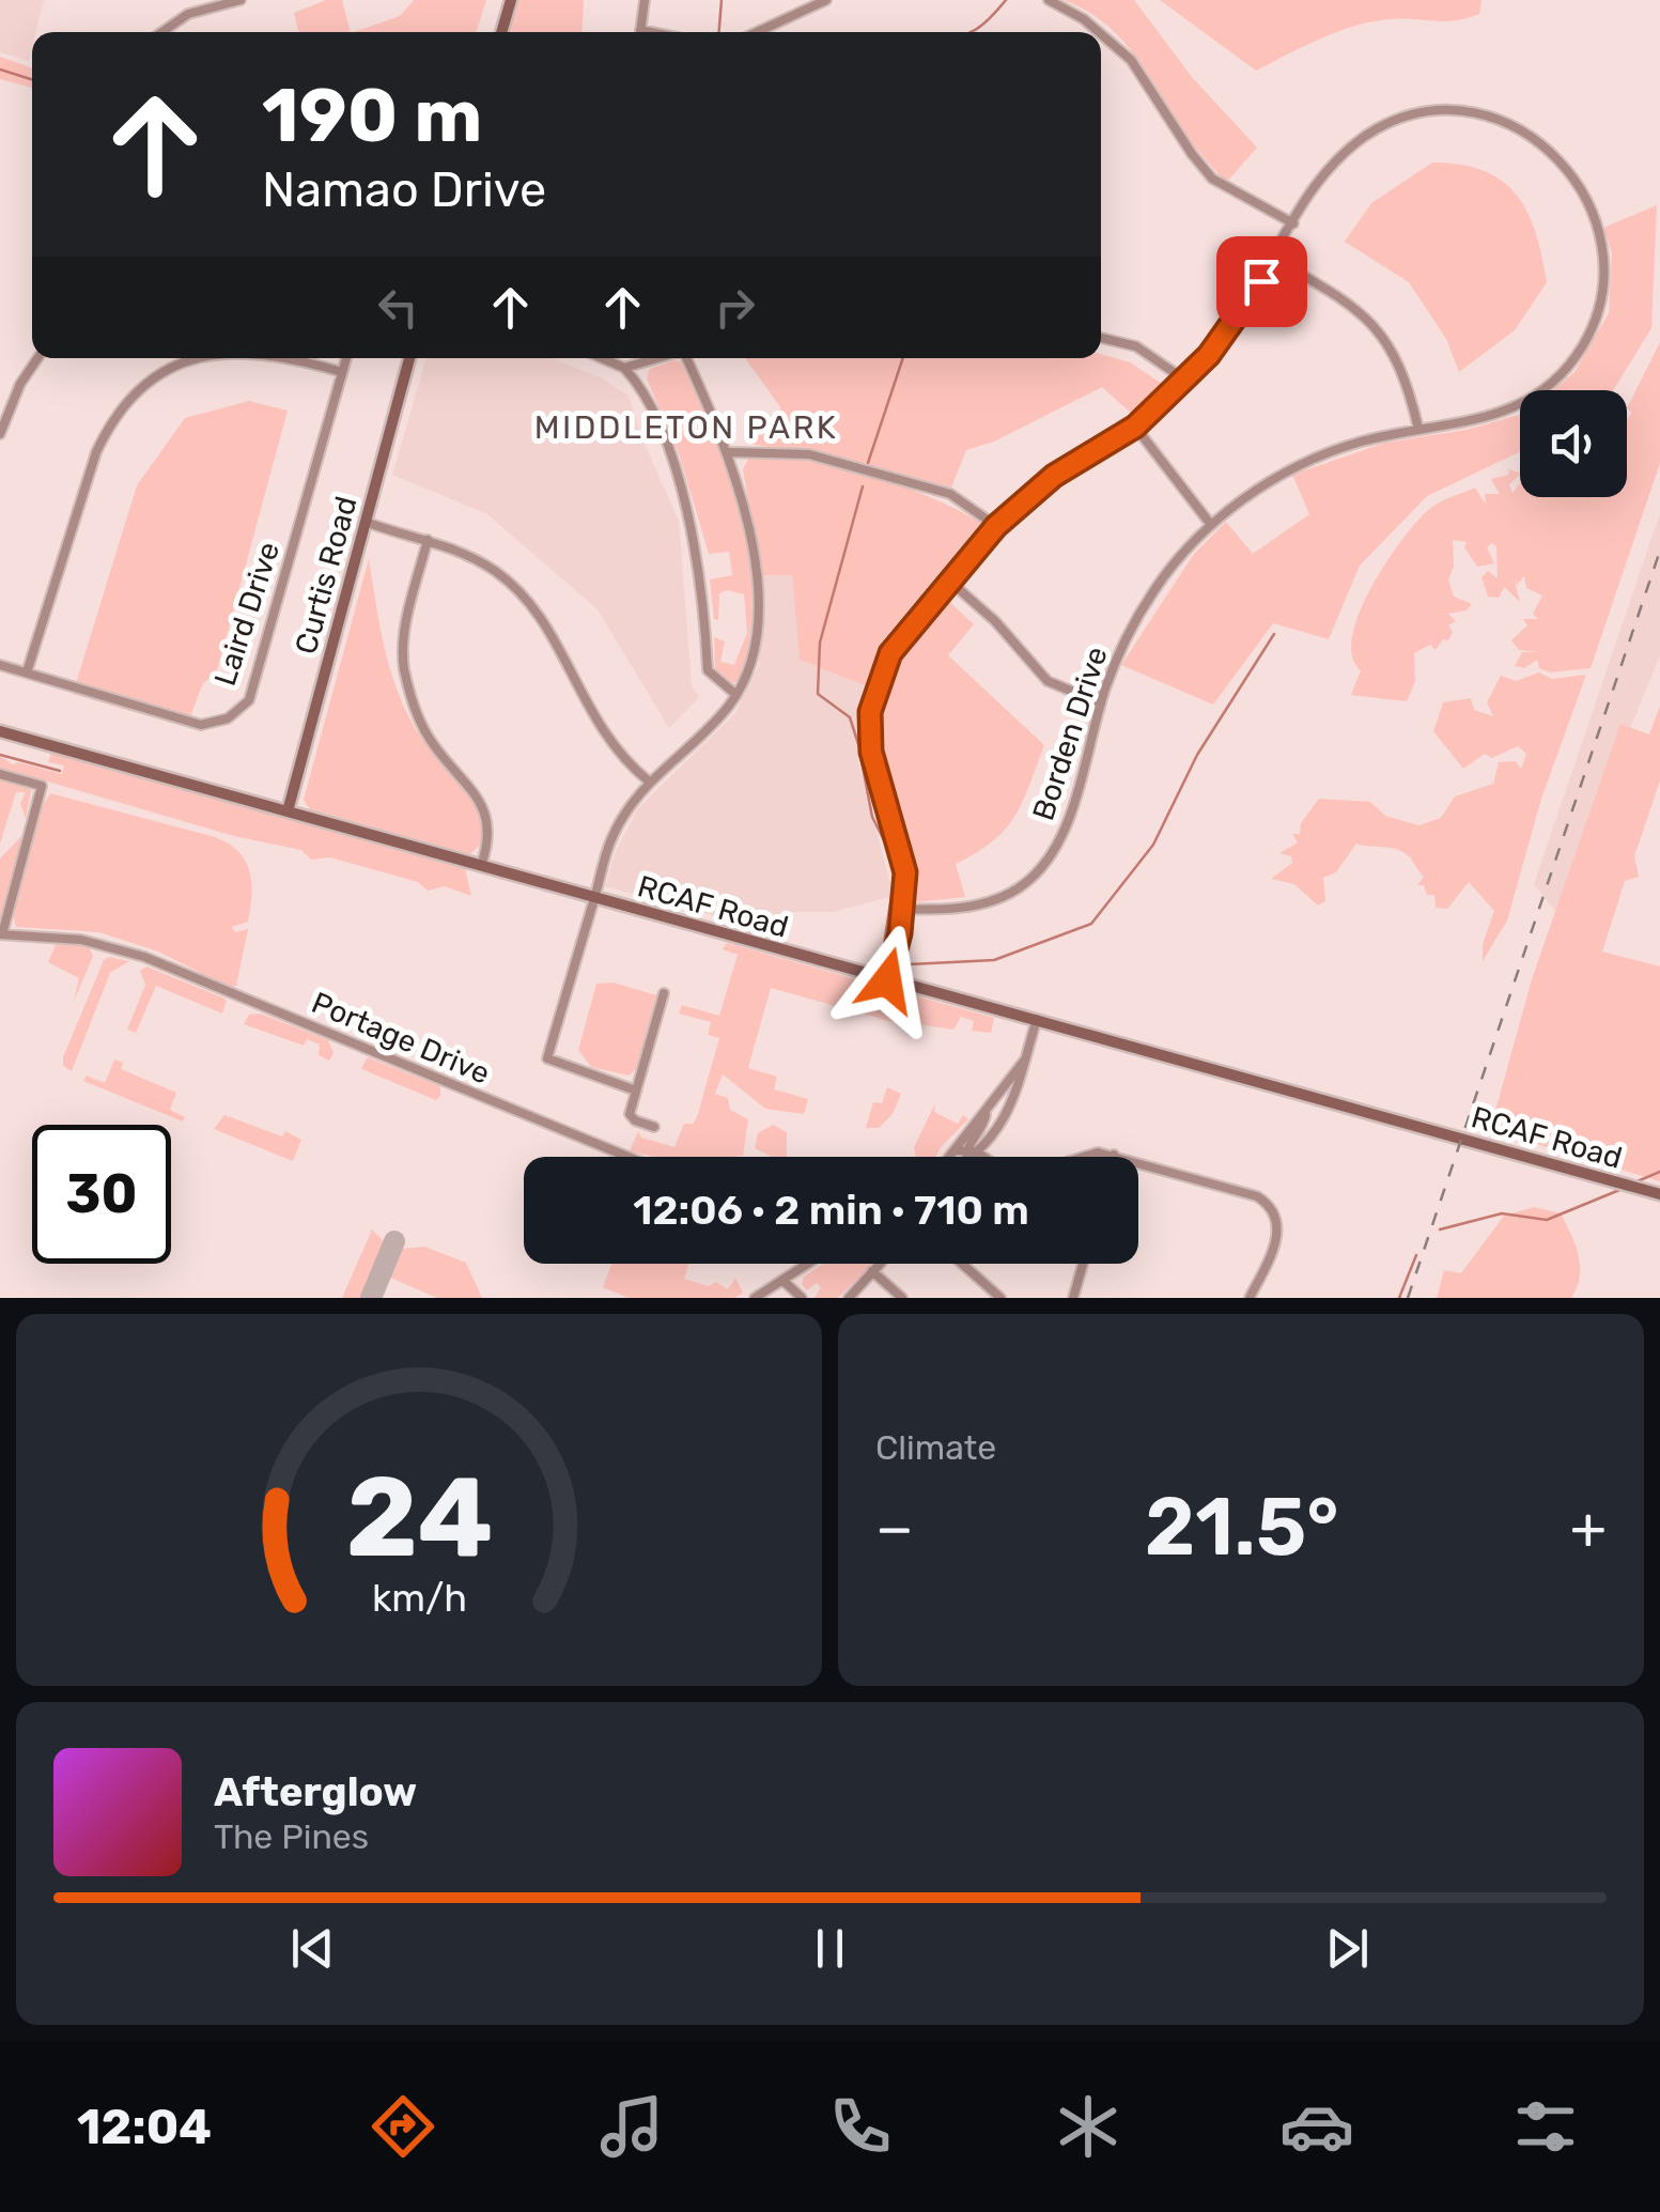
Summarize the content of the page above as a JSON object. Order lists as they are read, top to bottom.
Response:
{
  "streets": {
    "main road": ["Curtis Road", "RCAF Road"],
    "street": ["Laird Drive", "Borden Drive", "Portage Drive"]
  },
  "crossings": [
    ["Curtis Road", "RCAF Road"]
  ],
  "districts": ["MIDDLETON PARK"],
  "page": {
    "turn": ["190 m", "Namao Drive"],
    "limit": "30",
    "trip": "12:06 · 2 min · 710 m",
    "tile": "Climate",
    "heat": ["−", "21.5°", "+"],
    "song": ["Afterglow", "The Pines"],
    "tabs": "12:04",
    "gauge": ["24", "km/h"]
  }
}
